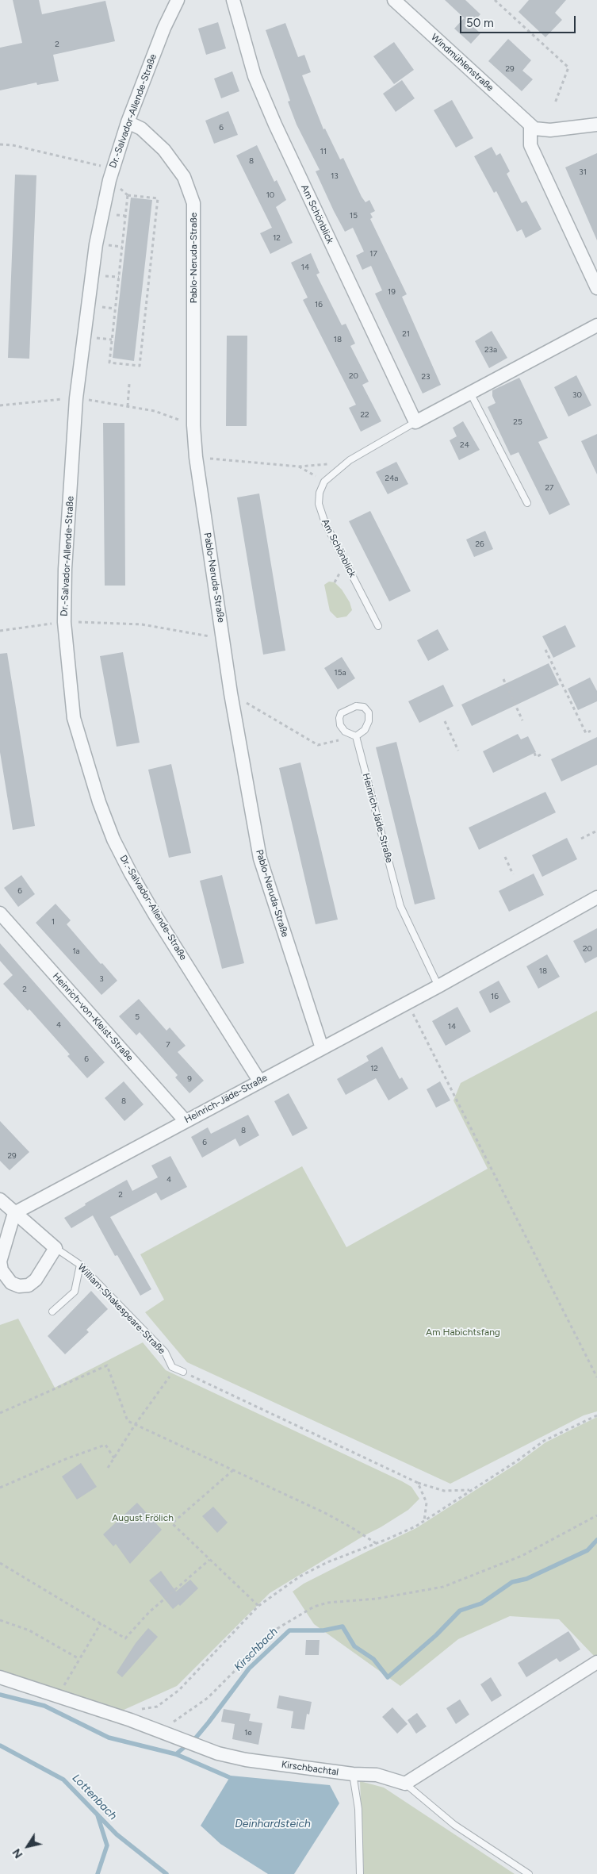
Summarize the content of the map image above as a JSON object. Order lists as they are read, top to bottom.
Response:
{
  "streets": {
    "street": [
      "Windmühlenstraße",
      "Dr.-Salvador-Allende-Straße",
      "Am Schönblick",
      "Pablo-Neruda-Straße",
      "Heinrich-Jäde-Straße",
      "Heinrich-von-Kleist-Straße",
      "William-Shakespeare-Straße",
      "Kirschbachtal"
    ]
  },
  "crossings": [
    ["Dr.-Salvador-Allende-Straße", "Pablo-Neruda-Straße"],
    ["Dr.-Salvador-Allende-Straße", "Heinrich-Jäde-Straße"],
    ["Pablo-Neruda-Straße", "Heinrich-Jäde-Straße"],
    ["Heinrich-Jäde-Straße", "Heinrich-von-Kleist-Straße"],
    ["Heinrich-Jäde-Straße", "William-Shakespeare-Straße"]
  ],
  "water": ["Kirschbach", "Lottenbach", "Deinhardsteich"],
  "parks": ["Am Habichtsfang", "August Frölich"],
  "house_numbers": [
    "2",
    "29",
    "6",
    "11",
    "8",
    "31",
    "13",
    "10",
    "15",
    "12",
    "17",
    "14",
    "19",
    "16",
    "21",
    "18",
    "23a",
    "20",
    "23",
    "30",
    "22",
    "25",
    "24",
    "24a",
    "27",
    "26",
    "15a",
    "6",
    "1",
    "20",
    "1a",
    "18",
    "3",
    "2",
    "16",
    "5",
    "4",
    "14",
    "7",
    "6",
    "12",
    "9",
    "8",
    "8",
    "6",
    "29",
    "4",
    "2",
    "1e"
  ],
  "scale_bar": "50 m",
  "north": "bottom left"
}
